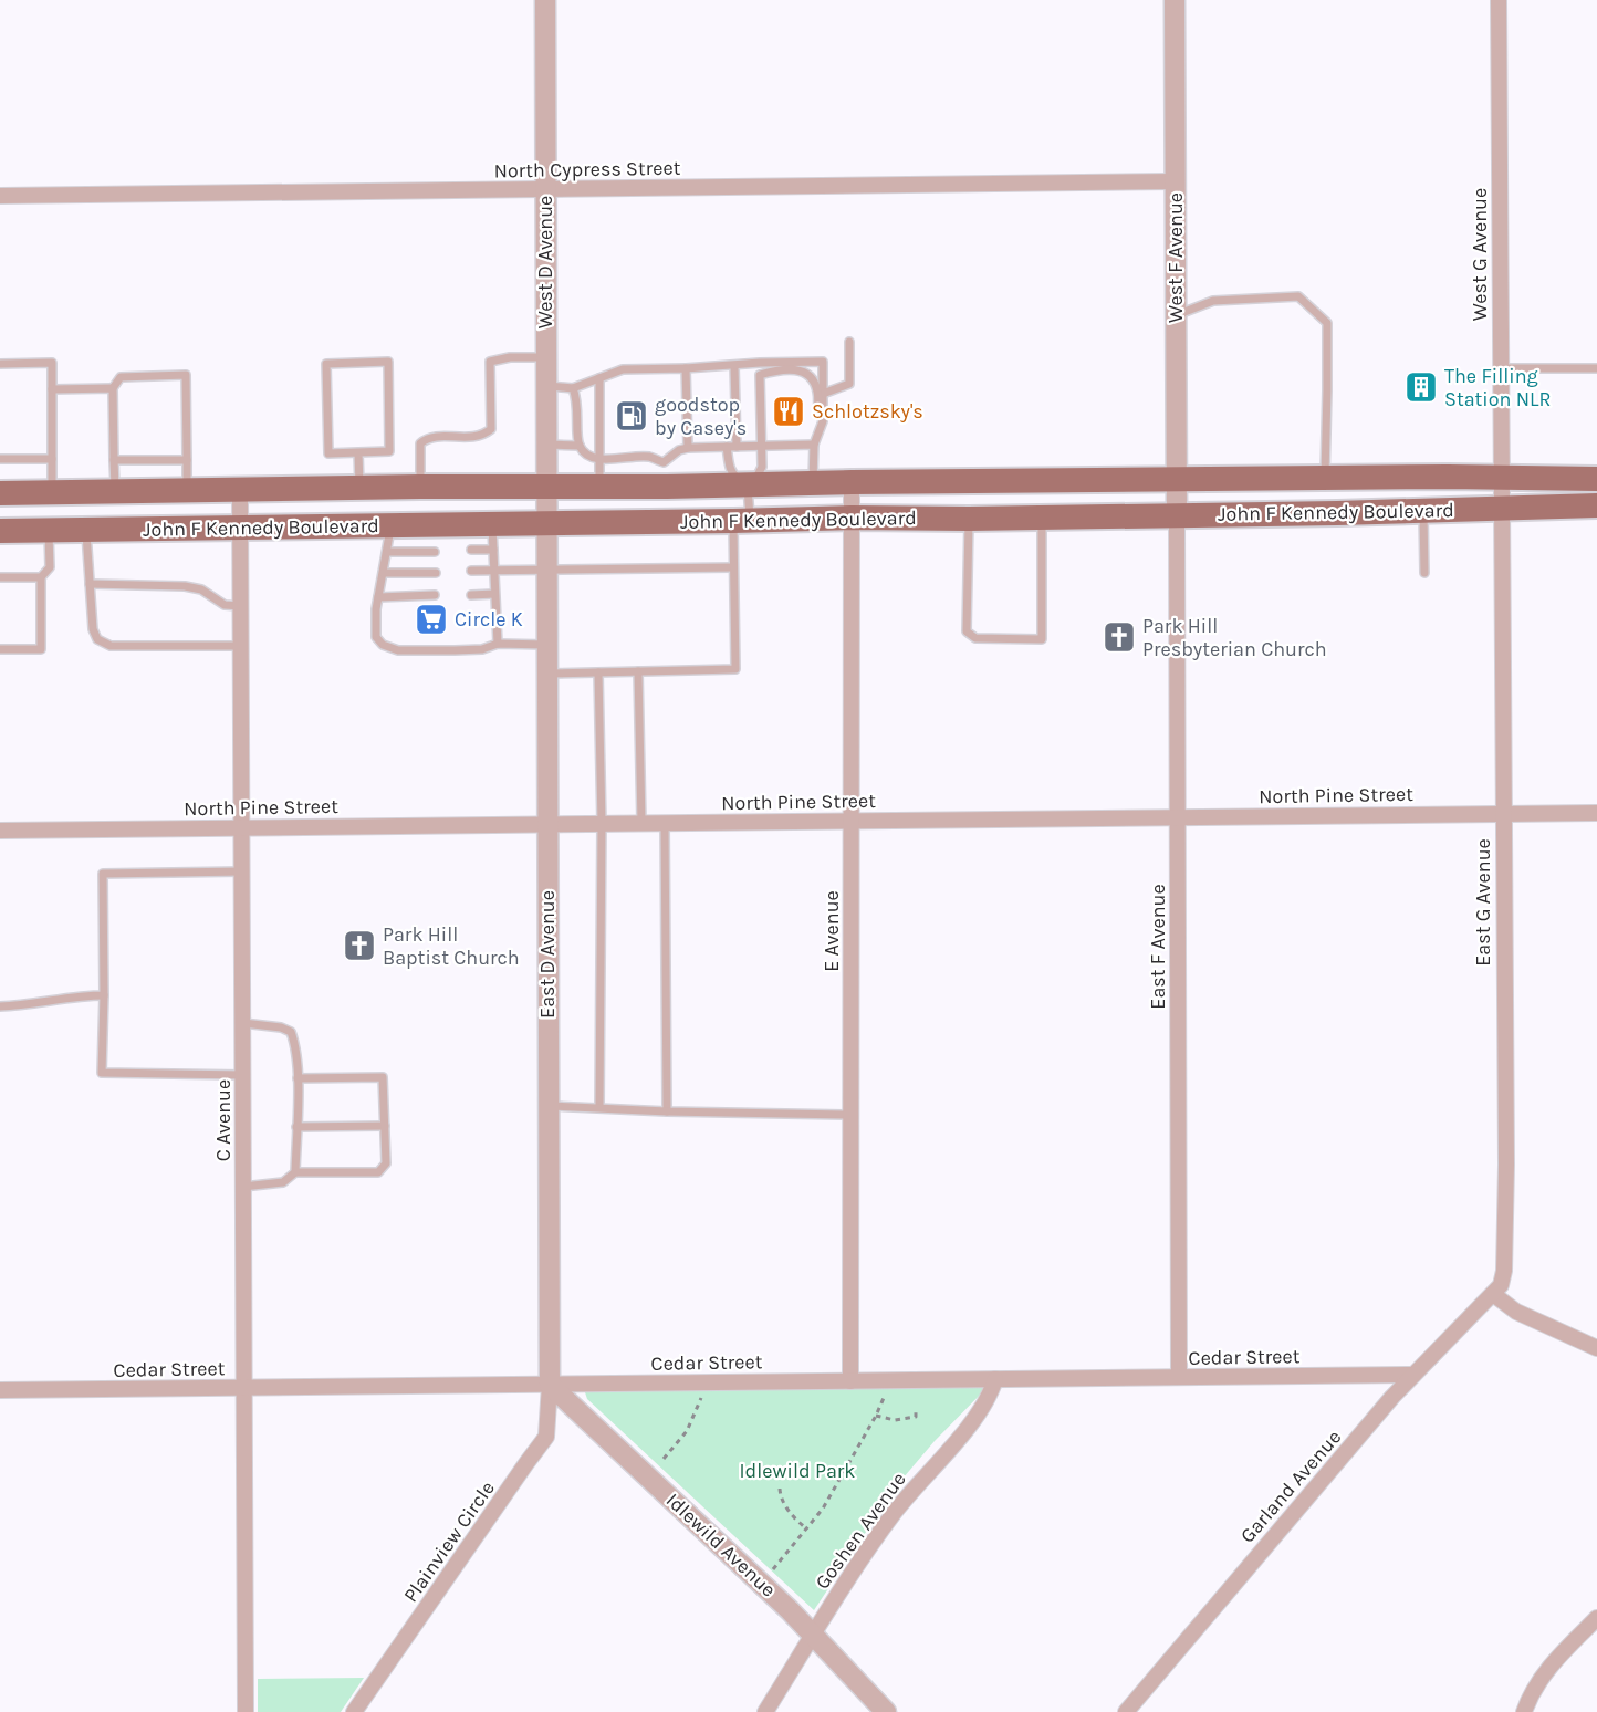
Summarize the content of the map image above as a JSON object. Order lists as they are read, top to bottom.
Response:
{
  "streets": {
    "main road": ["John F Kennedy Boulevard"],
    "street": [
      "North Cypress Street",
      "West G Avenue",
      "West F Avenue",
      "West D Avenue",
      "North Pine Street",
      "East G Avenue",
      "E Avenue",
      "East F Avenue",
      "East D Avenue",
      "C Avenue",
      "Cedar Street",
      "Garland Avenue",
      "Goshen Avenue",
      "Plainview Circle",
      "Idlewild Avenue"
    ]
  },
  "crossings": [
    ["North Cypress Street", "West F Avenue"],
    ["North Cypress Street", "West D Avenue"],
    ["West G Avenue", "John F Kennedy Boulevard"],
    ["West G Avenue", "East G Avenue"],
    ["West F Avenue", "John F Kennedy Boulevard"],
    ["West F Avenue", "East F Avenue"],
    ["West D Avenue", "John F Kennedy Boulevard"],
    ["West D Avenue", "East D Avenue"],
    ["John F Kennedy Boulevard", "East G Avenue"],
    ["John F Kennedy Boulevard", "E Avenue"],
    ["John F Kennedy Boulevard", "East F Avenue"],
    ["John F Kennedy Boulevard", "East D Avenue"],
    ["John F Kennedy Boulevard", "C Avenue"],
    ["North Pine Street", "East G Avenue"],
    ["North Pine Street", "E Avenue"],
    ["North Pine Street", "East F Avenue"],
    ["North Pine Street", "East D Avenue"],
    ["North Pine Street", "C Avenue"],
    ["East G Avenue", "Garland Avenue"],
    ["E Avenue", "Cedar Street"],
    ["East F Avenue", "Cedar Street"],
    ["East D Avenue", "Cedar Street"],
    ["East D Avenue", "Plainview Circle"],
    ["East D Avenue", "Idlewild Avenue"],
    ["C Avenue", "Cedar Street"],
    ["Cedar Street", "Garland Avenue"],
    ["Cedar Street", "Goshen Avenue"],
    ["Cedar Street", "Plainview Circle"],
    ["Cedar Street", "Idlewild Avenue"],
    ["Goshen Avenue", "Idlewild Avenue"],
    ["Plainview Circle", "Idlewild Avenue"]
  ],
  "parks": ["Idlewild Park"],
  "places": {
    "building": ["The Filling Station NLR"],
    "restaurant": ["Schlotzsky's"],
    "fuel station": ["goodstop by Casey's"],
    "supermarket": ["Circle K"],
    "church": ["Park Hill Presbyterian Church", "Park Hill Baptist Church"]
  }
}
